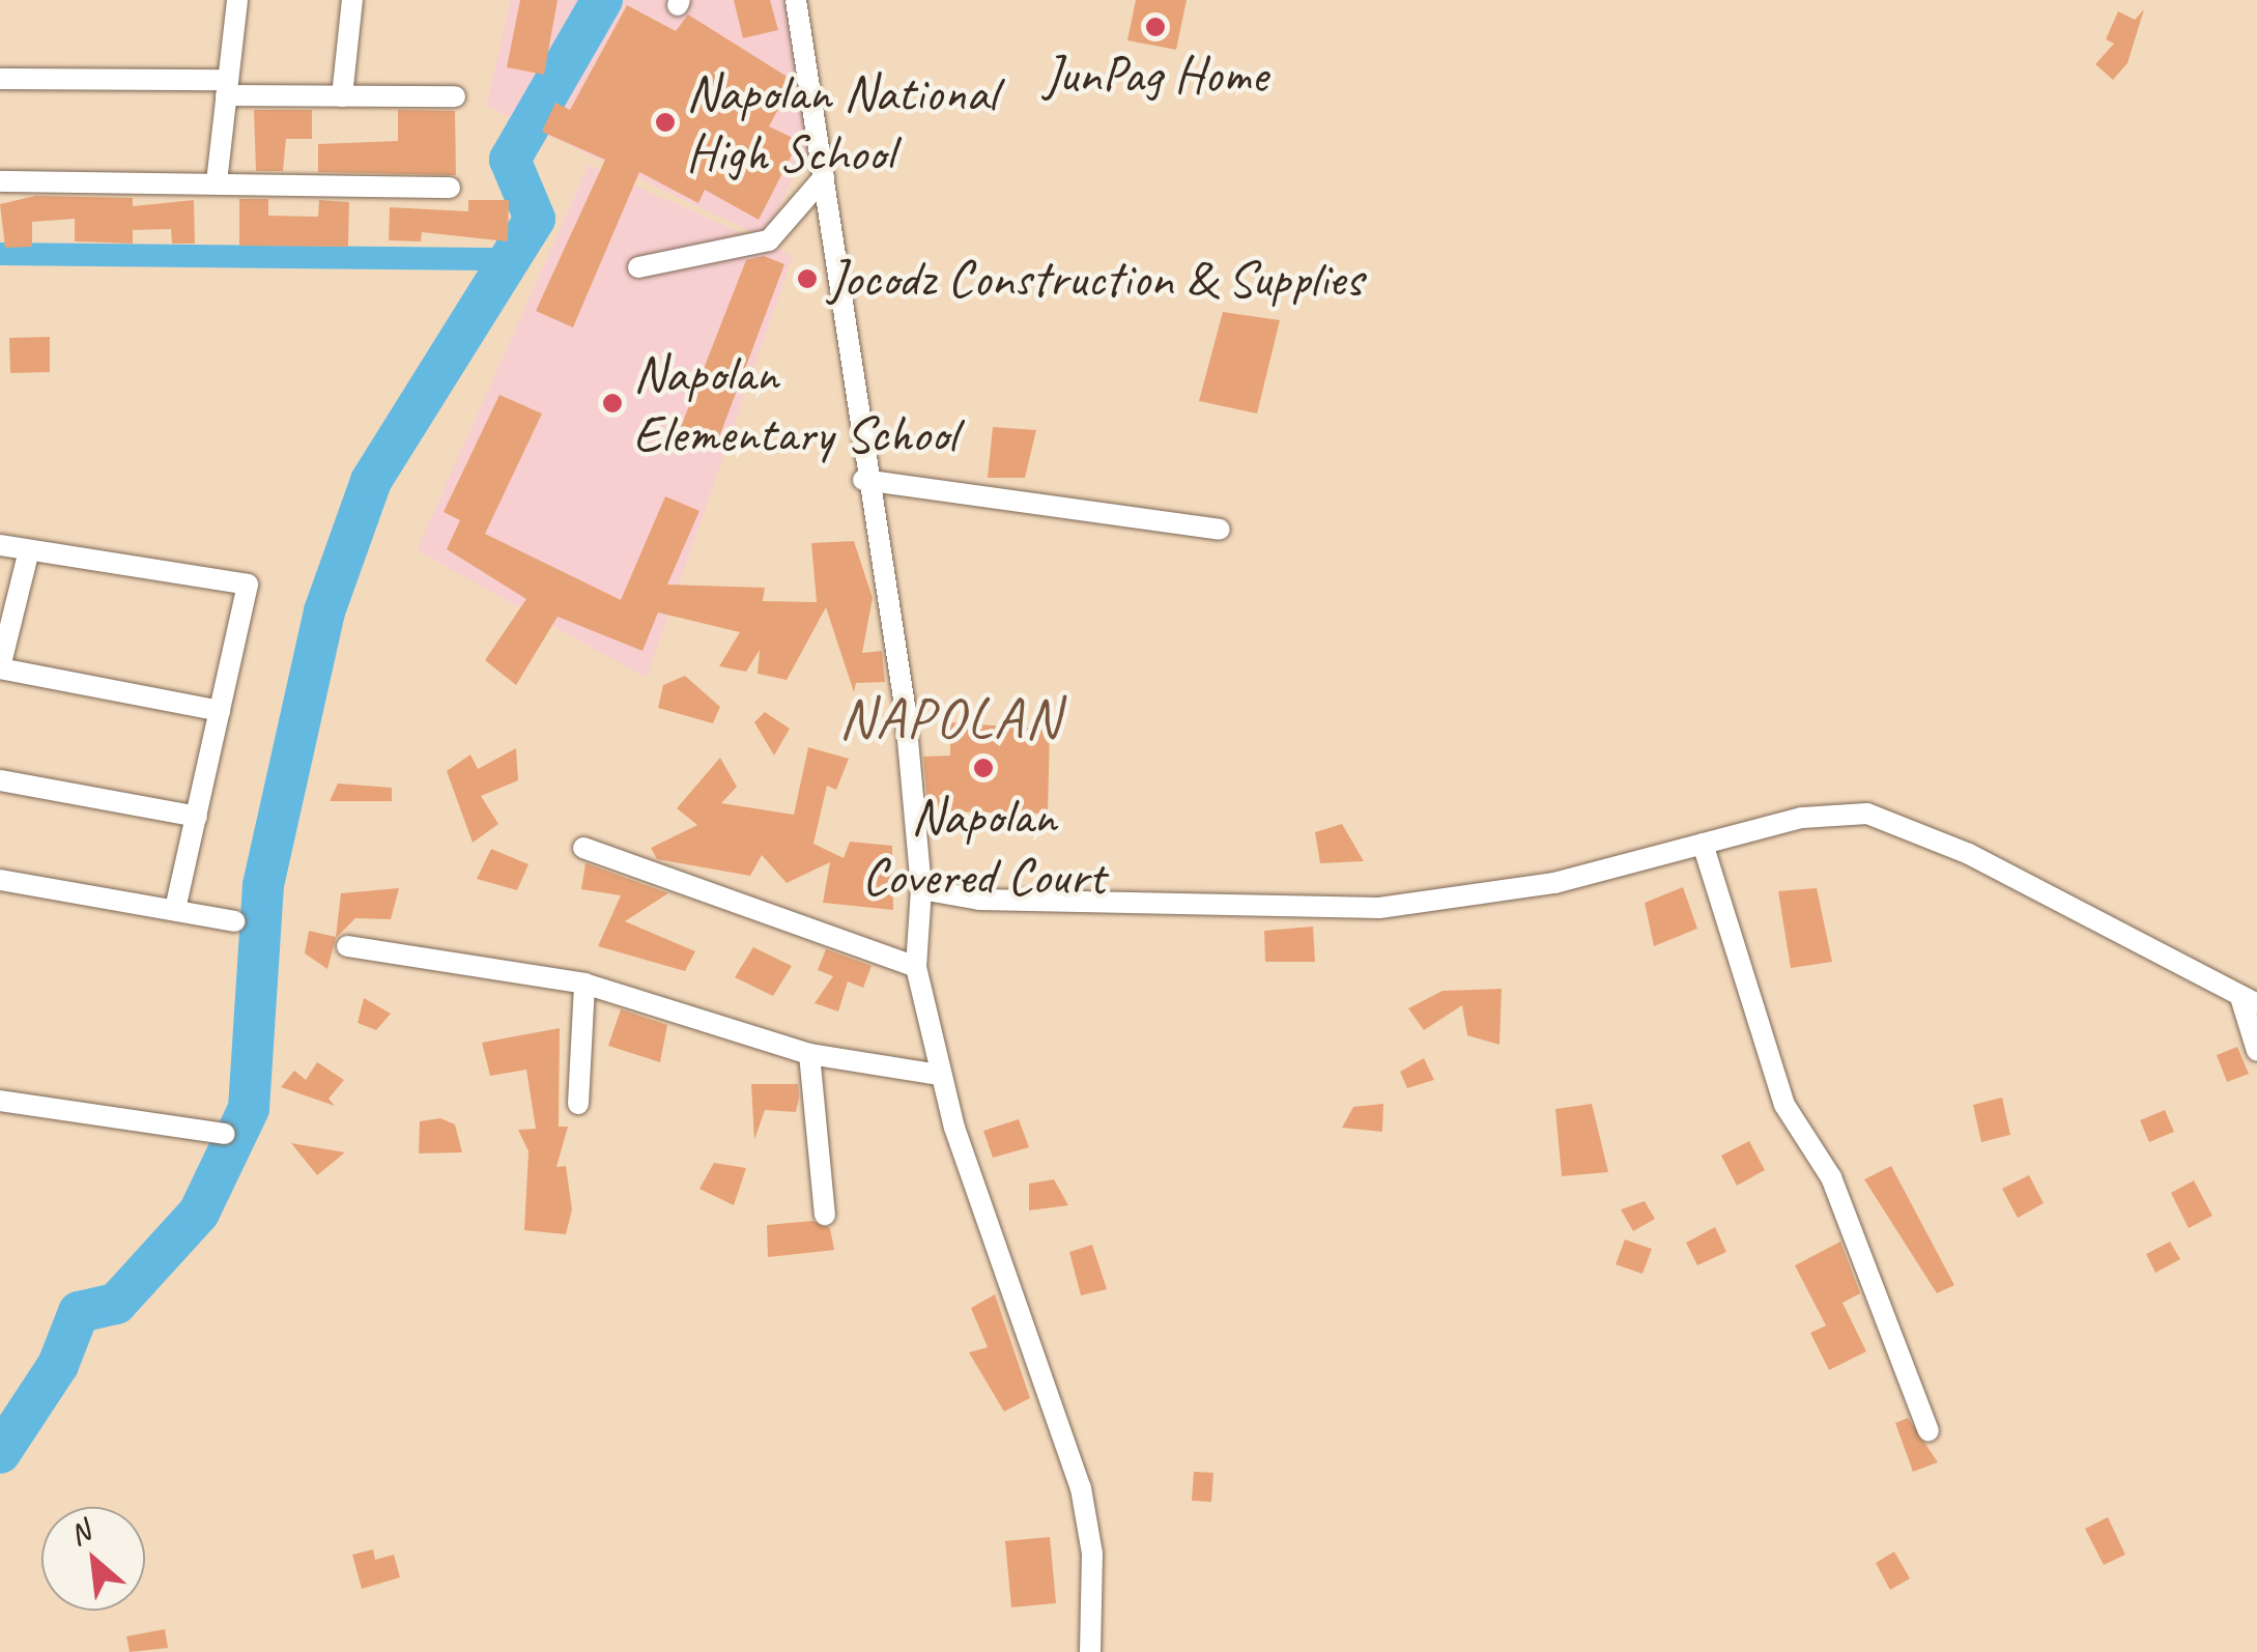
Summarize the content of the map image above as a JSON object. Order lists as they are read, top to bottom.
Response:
{
  "districts": ["NAPOLAN"],
  "places": [
    "JunPag Home",
    "Napolan National High School",
    "Jocodz Construction & Supplies",
    "Napolan Elementary School",
    "Napolan Covered Court"
  ],
  "north": "top left"
}
